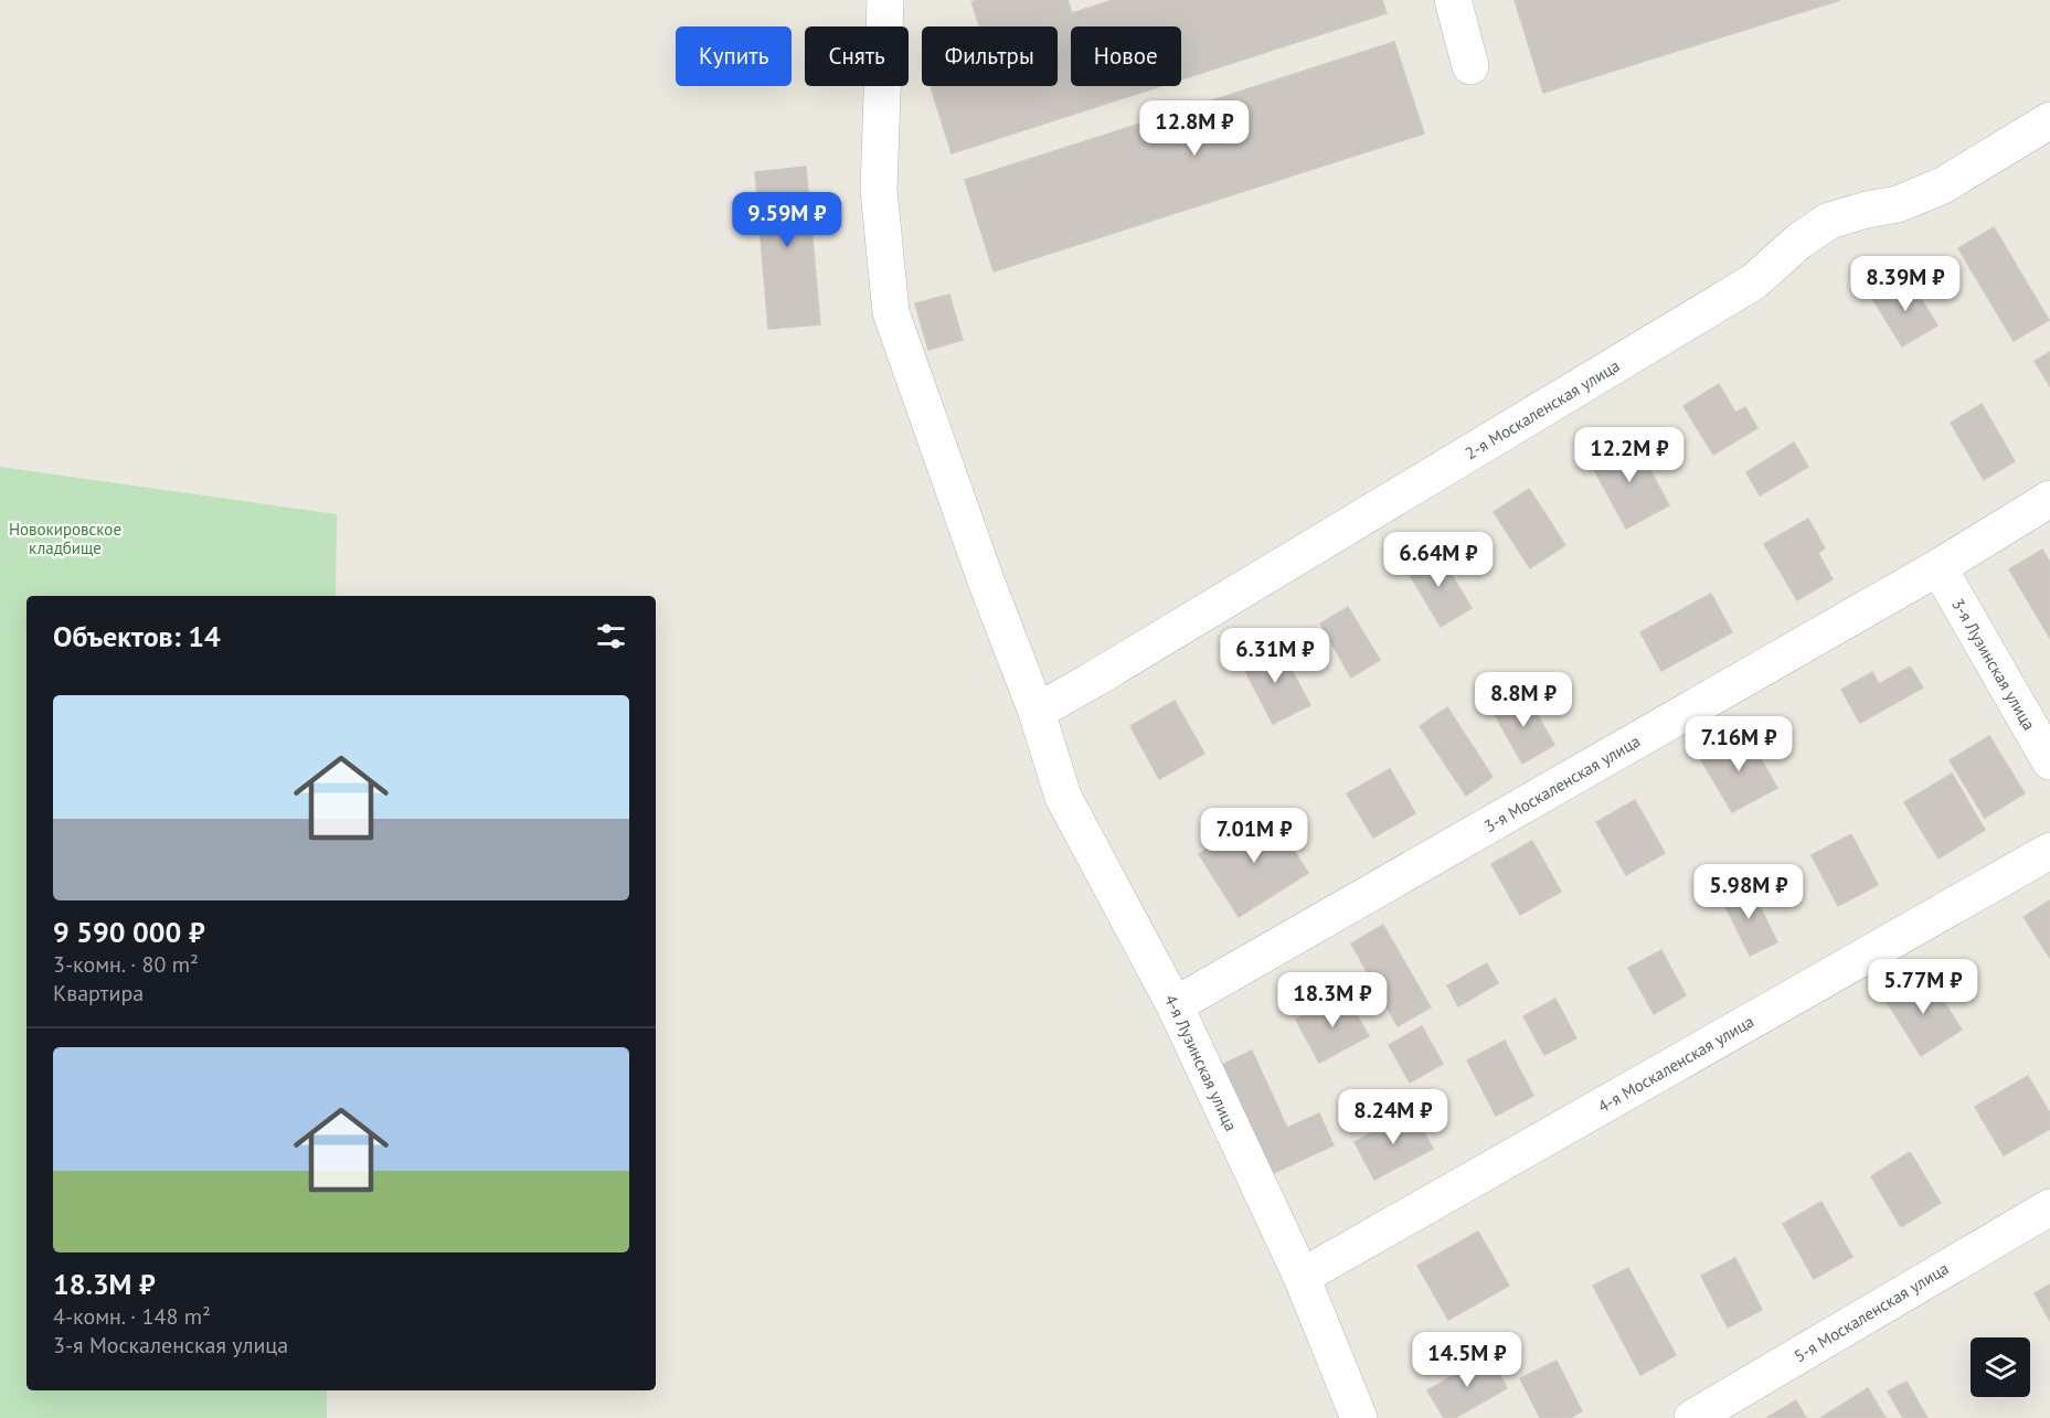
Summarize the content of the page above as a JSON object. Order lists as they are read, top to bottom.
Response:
{
  "streets": {
    "street": [
      "2-я Москаленская улица",
      "3-я Лузинская улица",
      "3-я Москаленская улица",
      "4-я Лузинская улица",
      "4-я Москаленская улица",
      "5-я Москаленская улица"
    ]
  },
  "crossings": [
    ["2-я Москаленская улица", "4-я Лузинская улица"],
    ["3-я Лузинская улица", "3-я Москаленская улица"],
    ["3-я Москаленская улица", "4-я Лузинская улица"],
    ["4-я Лузинская улица", "4-я Москаленская улица"]
  ],
  "parks": ["Новокировское кладбище"],
  "page": {
    "chip": [
      "Купить",
      "Снять",
      "Фильтры",
      "Новое"
    ],
    "price": [
      "12.8M ₽",
      "9.59M ₽",
      "8.39M ₽",
      "12.2M ₽",
      "6.64M ₽",
      "6.31M ₽",
      "8.8M ₽",
      "7.16M ₽",
      "7.01M ₽",
      "5.98M ₽",
      "5.77M ₽",
      "18.3M ₽",
      "8.24M ₽",
      "14.5M ₽"
    ],
    "heading": "Объектов: 14",
    "list": [
      {
        "name": "9 590 000 ₽",
        "note": "3-комн. · 80 m² · Квартира"
      },
      {
        "name": "18.3M ₽",
        "note": "4-комн. · 148 m² · 3-я Москаленская улица"
      }
    ]
  }
}
